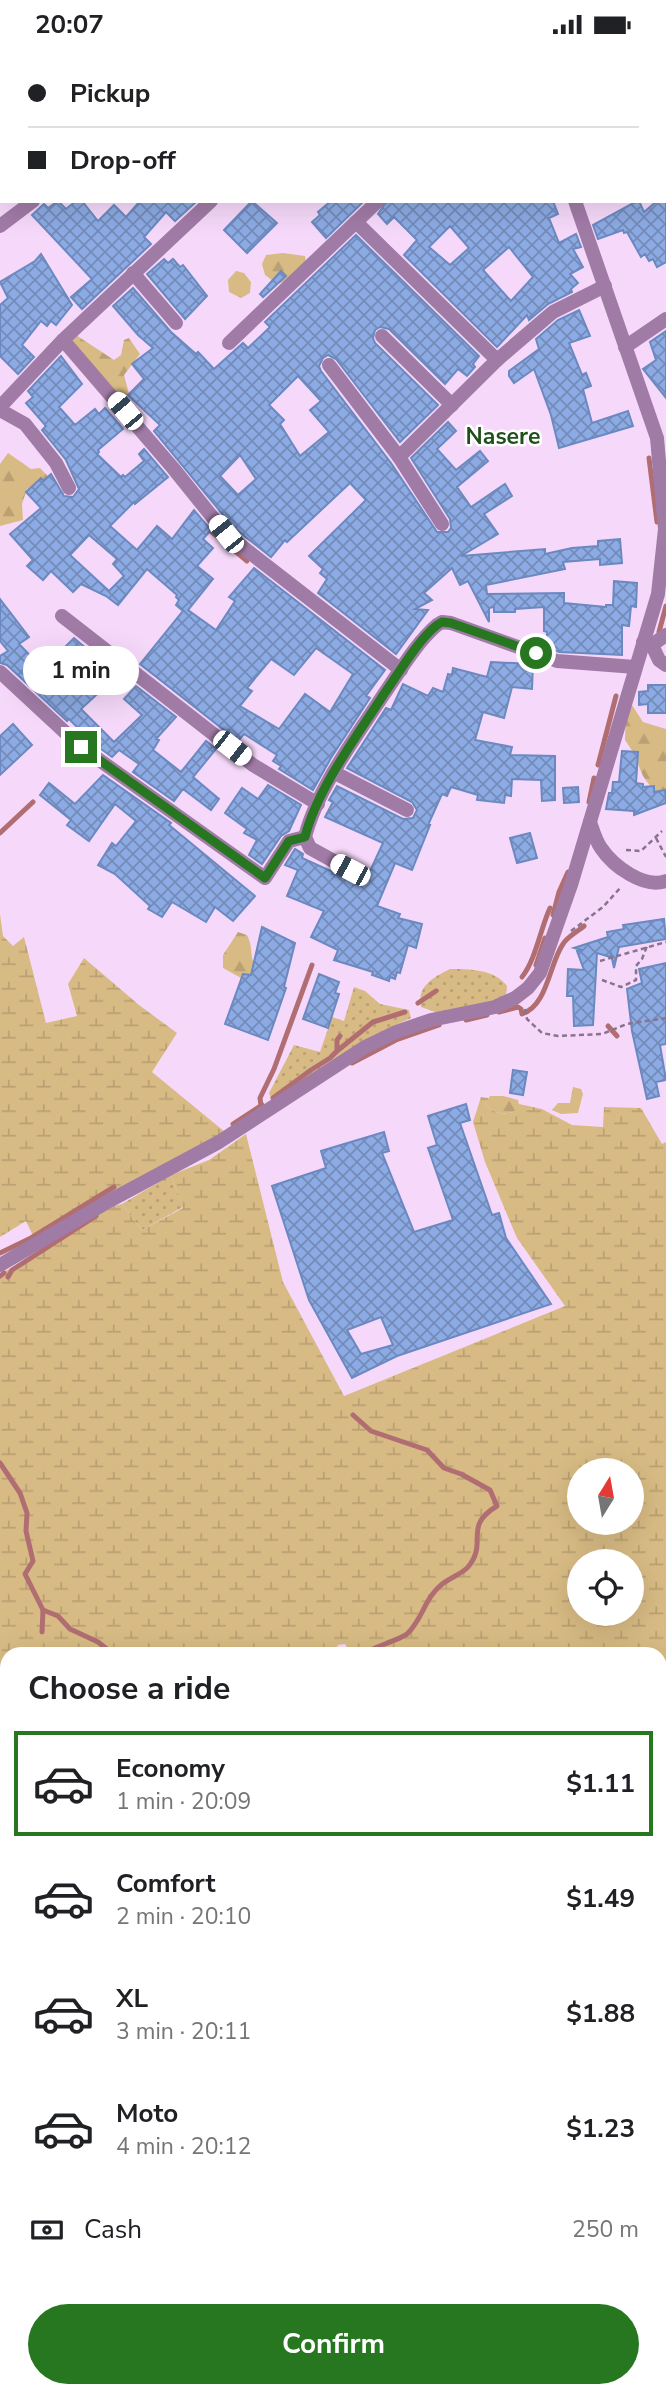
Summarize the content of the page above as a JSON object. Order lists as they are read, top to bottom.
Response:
{
  "districts": ["Nasere"],
  "north": "top",
  "page": {
    "status": "20:07",
    "banner": ["Pickup", "Drop-off"],
    "bubble": "1 min",
    "heading": "Choose a ride",
    "list": [
      {
        "name": "Economy",
        "note": "1 min · 20:09",
        "value": "$1.11"
      },
      {
        "name": "Comfort",
        "note": "2 min · 20:10",
        "value": "$1.49"
      },
      {
        "name": "XL",
        "note": "3 min · 20:11",
        "value": "$1.88"
      },
      {
        "name": "Moto",
        "note": "4 min · 20:12",
        "value": "$1.23"
      }
    ],
    "pay": ["Cash", "250 m"],
    "buttons": "Confirm"
  }
}
